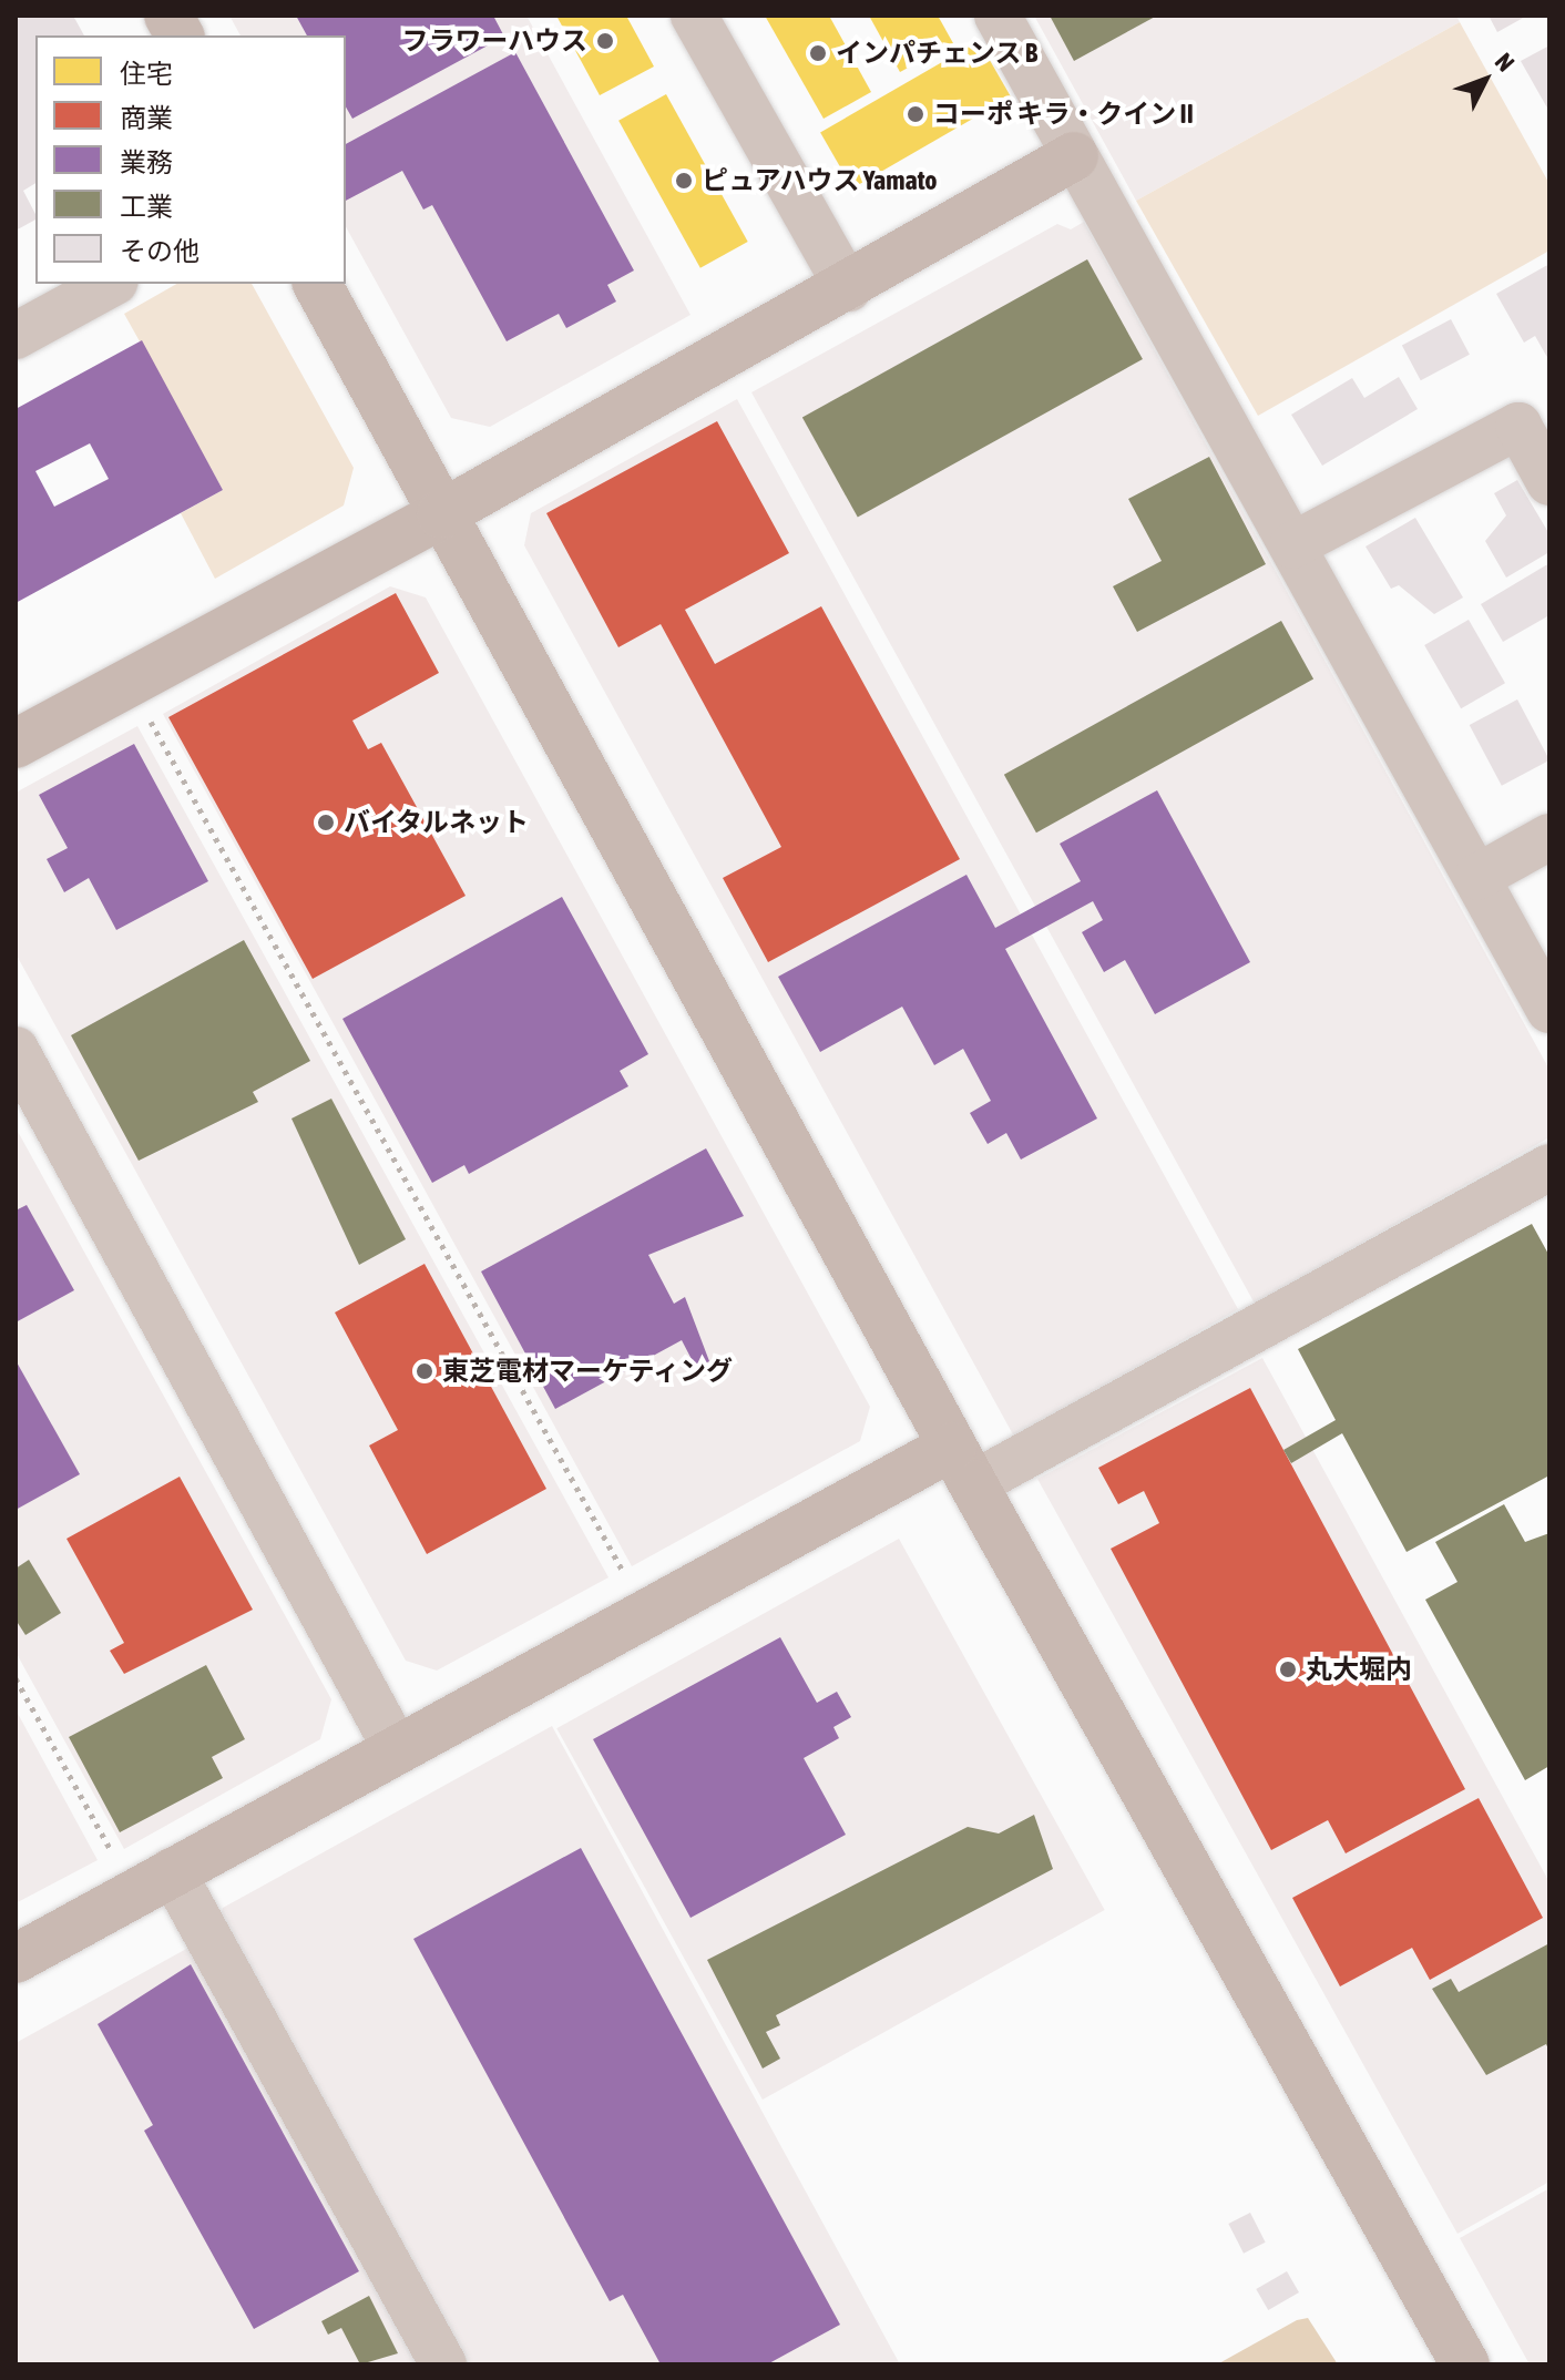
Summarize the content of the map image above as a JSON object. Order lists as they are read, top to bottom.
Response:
{
  "places": [
    "フラワーハウス",
    "インパチェンス B",
    "コーポ キラ・クイン II",
    "ピュアハウス Yamato",
    "バイタルネット",
    "東芝電材マーケティング",
    "丸大堀内"
  ],
  "legend": [
    "住宅",
    "商業",
    "業務",
    "工業",
    "その他"
  ],
  "north": "top right"
}
